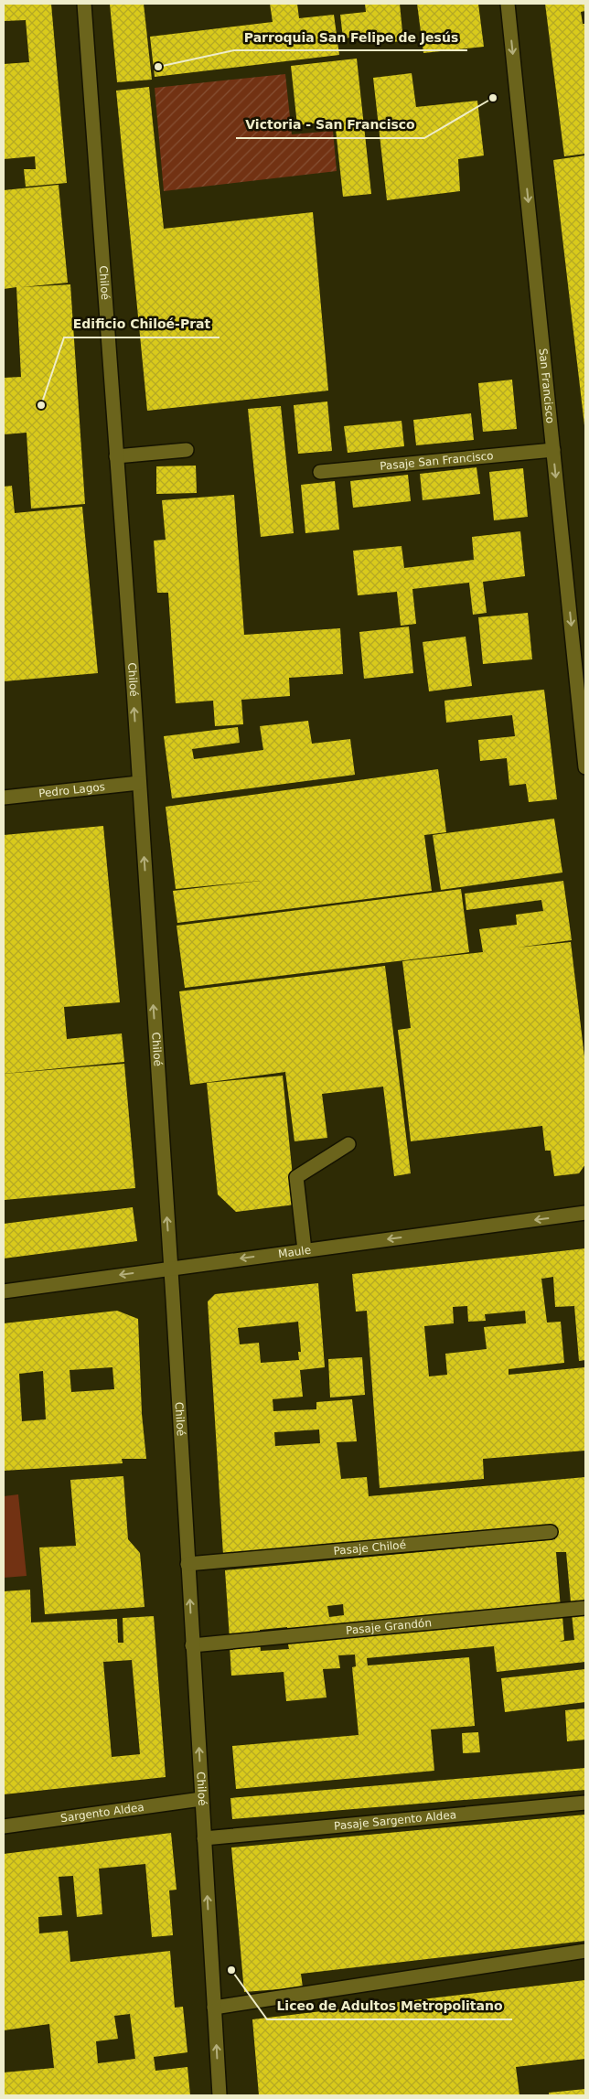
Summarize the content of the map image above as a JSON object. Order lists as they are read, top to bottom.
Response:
{
  "streets": {
    "street": [
      "Chiloé",
      "San Francisco",
      "Pasaje San Francisco",
      "Pedro Lagos",
      "Maule",
      "Pasaje Chiloé",
      "Pasaje Grandón",
      "Sargento Aldea",
      "Pasaje Sargento Aldea"
    ]
  },
  "crossings": [
    ["Chiloé", "Pedro Lagos"],
    ["Chiloé", "Maule"],
    ["Chiloé", "Pasaje Chiloé"],
    ["Chiloé", "Pasaje Grandón"],
    ["Chiloé", "Sargento Aldea"],
    ["Chiloé", "Pasaje Sargento Aldea"],
    ["San Francisco", "Pasaje San Francisco"]
  ],
  "one_way": ["Chiloé", "San Francisco", "Maule"],
  "places": [
    "Parroquia San Felipe de Jesús",
    "Victoria - San Francisco",
    "Edificio Chiloé-Prat",
    "Liceo de Adultos Metropolitano"
  ]
}
